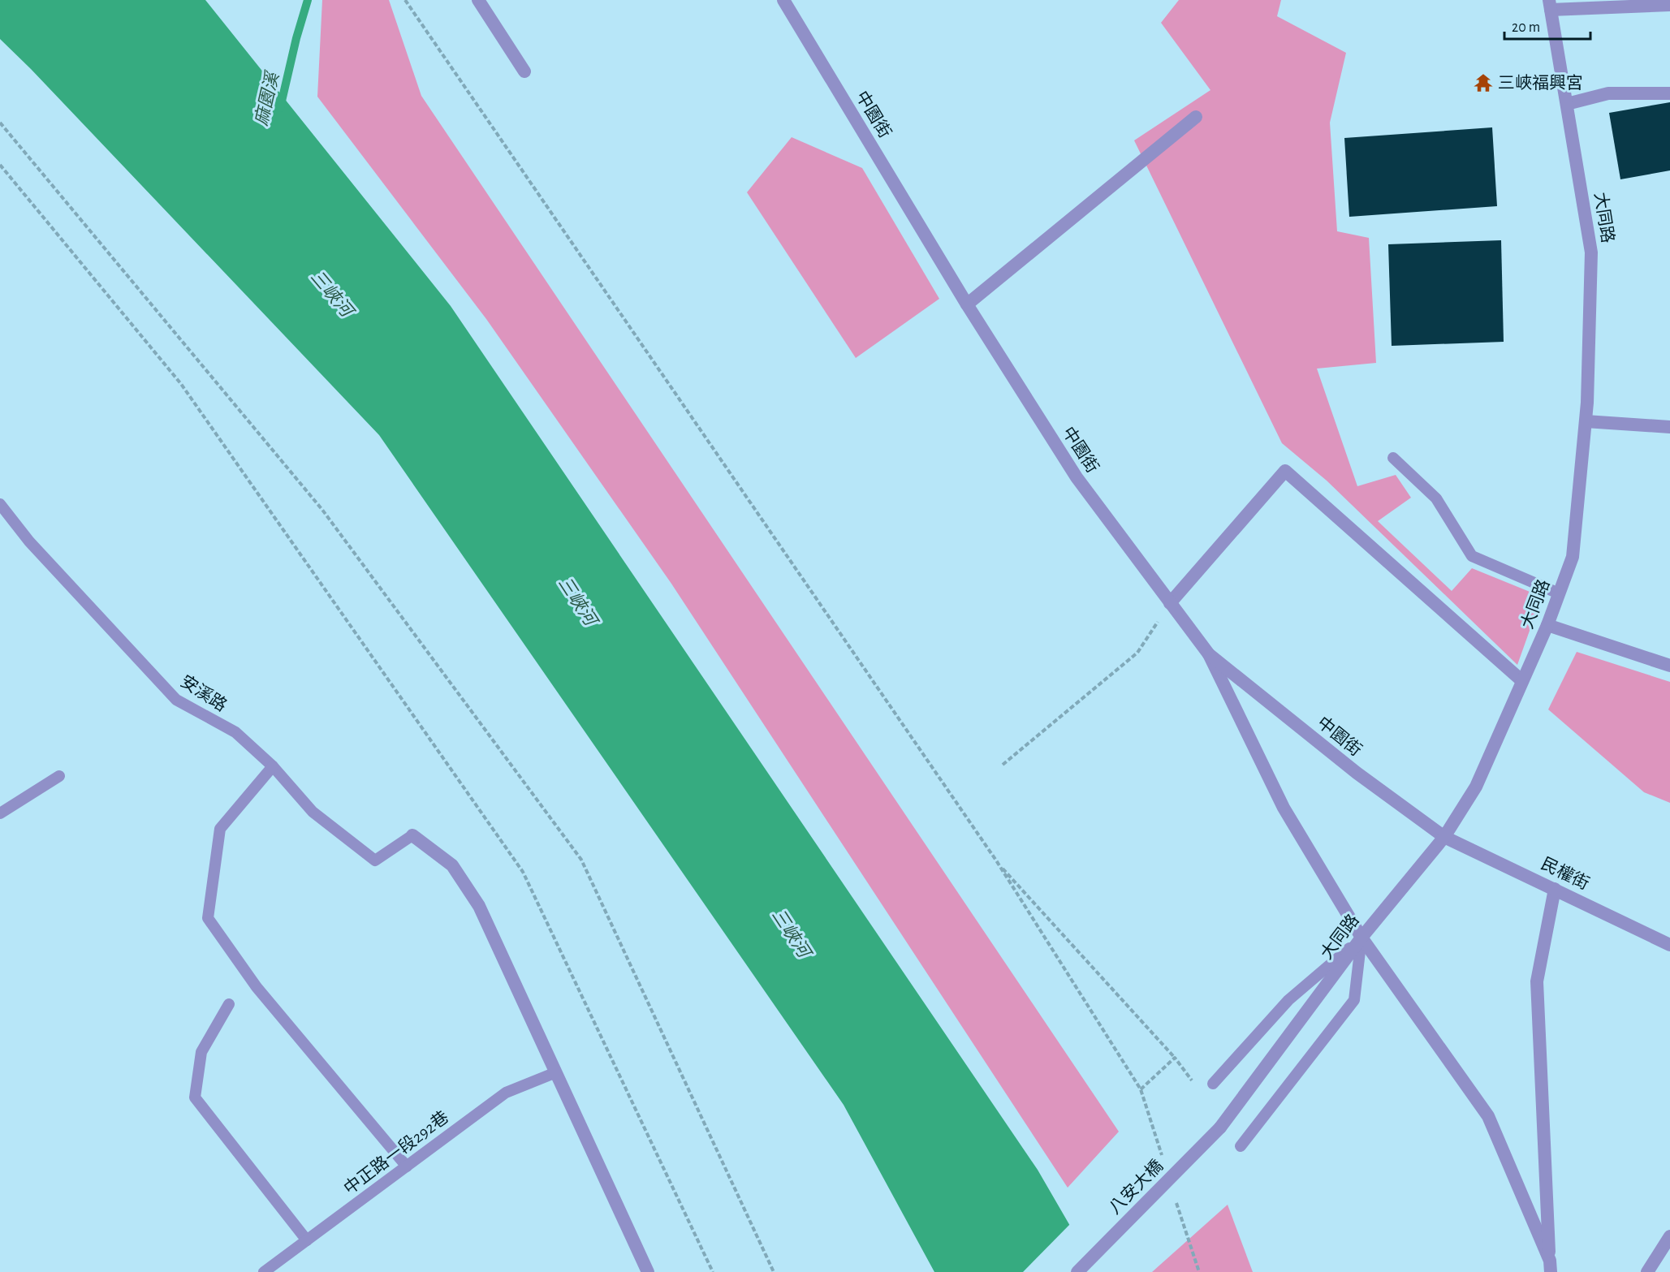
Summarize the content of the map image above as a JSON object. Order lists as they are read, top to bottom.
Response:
{
  "streets": {
    "street": [
      "中園街",
      "大同路",
      "民權街",
      "八安大橋"
    ],
    "lane": ["安溪路", "中正路一段292巷"]
  },
  "crossings": [
    ["中園街", "大同路"],
    ["中園街", "民權街"],
    ["大同路", "民權街"],
    ["大同路", "八安大橋"]
  ],
  "water": ["麻園溪", "三峽河"],
  "places": {
    "temple": ["三峽福興宮"]
  },
  "scale_bar": "20 m"
}
